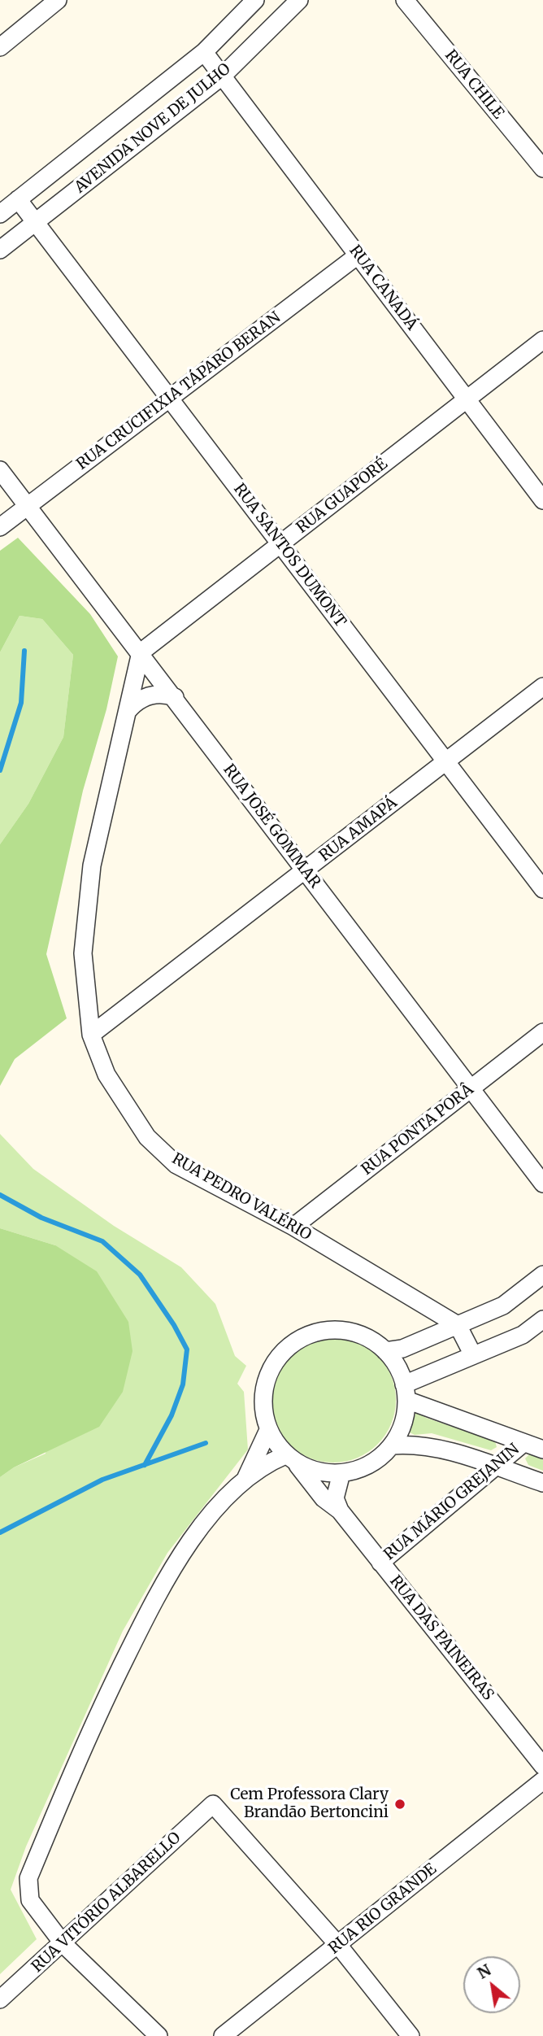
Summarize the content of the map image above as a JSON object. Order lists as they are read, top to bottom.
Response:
{
  "streets": {
    "street": [
      "RUA CHILE",
      "AVENIDA NOVE DE JULHO",
      "RUA CANADÁ",
      "RUA CRUCIFIXIA TÁPARO BERAN",
      "RUA GUAPORÉ",
      "RUA SANTOS DUMONT",
      "RUA JOSÉ GOMMAR",
      "RUA AMAPÁ",
      "RUA PONTA PORÂ",
      "RUA PEDRO VALÉRIO",
      "RUA MÁRIO GREJANIN",
      "RUA DAS PAINEIRAS",
      "RUA VITÓRIO ALBARELLO",
      "RUA RIO GRANDE"
    ]
  },
  "crossings": [
    ["AVENIDA NOVE DE JULHO", "RUA CANADÁ"],
    ["AVENIDA NOVE DE JULHO", "RUA SANTOS DUMONT"],
    ["RUA CANADÁ", "RUA CRUCIFIXIA TÁPARO BERAN"],
    ["RUA CANADÁ", "RUA GUAPORÉ"],
    ["RUA CRUCIFIXIA TÁPARO BERAN", "RUA SANTOS DUMONT"],
    ["RUA CRUCIFIXIA TÁPARO BERAN", "RUA JOSÉ GOMMAR"],
    ["RUA GUAPORÉ", "RUA SANTOS DUMONT"],
    ["RUA GUAPORÉ", "RUA JOSÉ GOMMAR"],
    ["RUA GUAPORÉ", "RUA PEDRO VALÉRIO"],
    ["RUA SANTOS DUMONT", "RUA AMAPÁ"],
    ["RUA JOSÉ GOMMAR", "RUA AMAPÁ"],
    ["RUA JOSÉ GOMMAR", "RUA PONTA PORÂ"],
    ["RUA JOSÉ GOMMAR", "RUA PEDRO VALÉRIO"],
    ["RUA AMAPÁ", "RUA PEDRO VALÉRIO"],
    ["RUA PONTA PORÂ", "RUA PEDRO VALÉRIO"],
    ["RUA MÁRIO GREJANIN", "RUA DAS PAINEIRAS"],
    ["RUA VITÓRIO ALBARELLO", "RUA RIO GRANDE"]
  ],
  "places": ["Cem Professora Clary Brandão Bertoncini"],
  "north": "top left"
}
